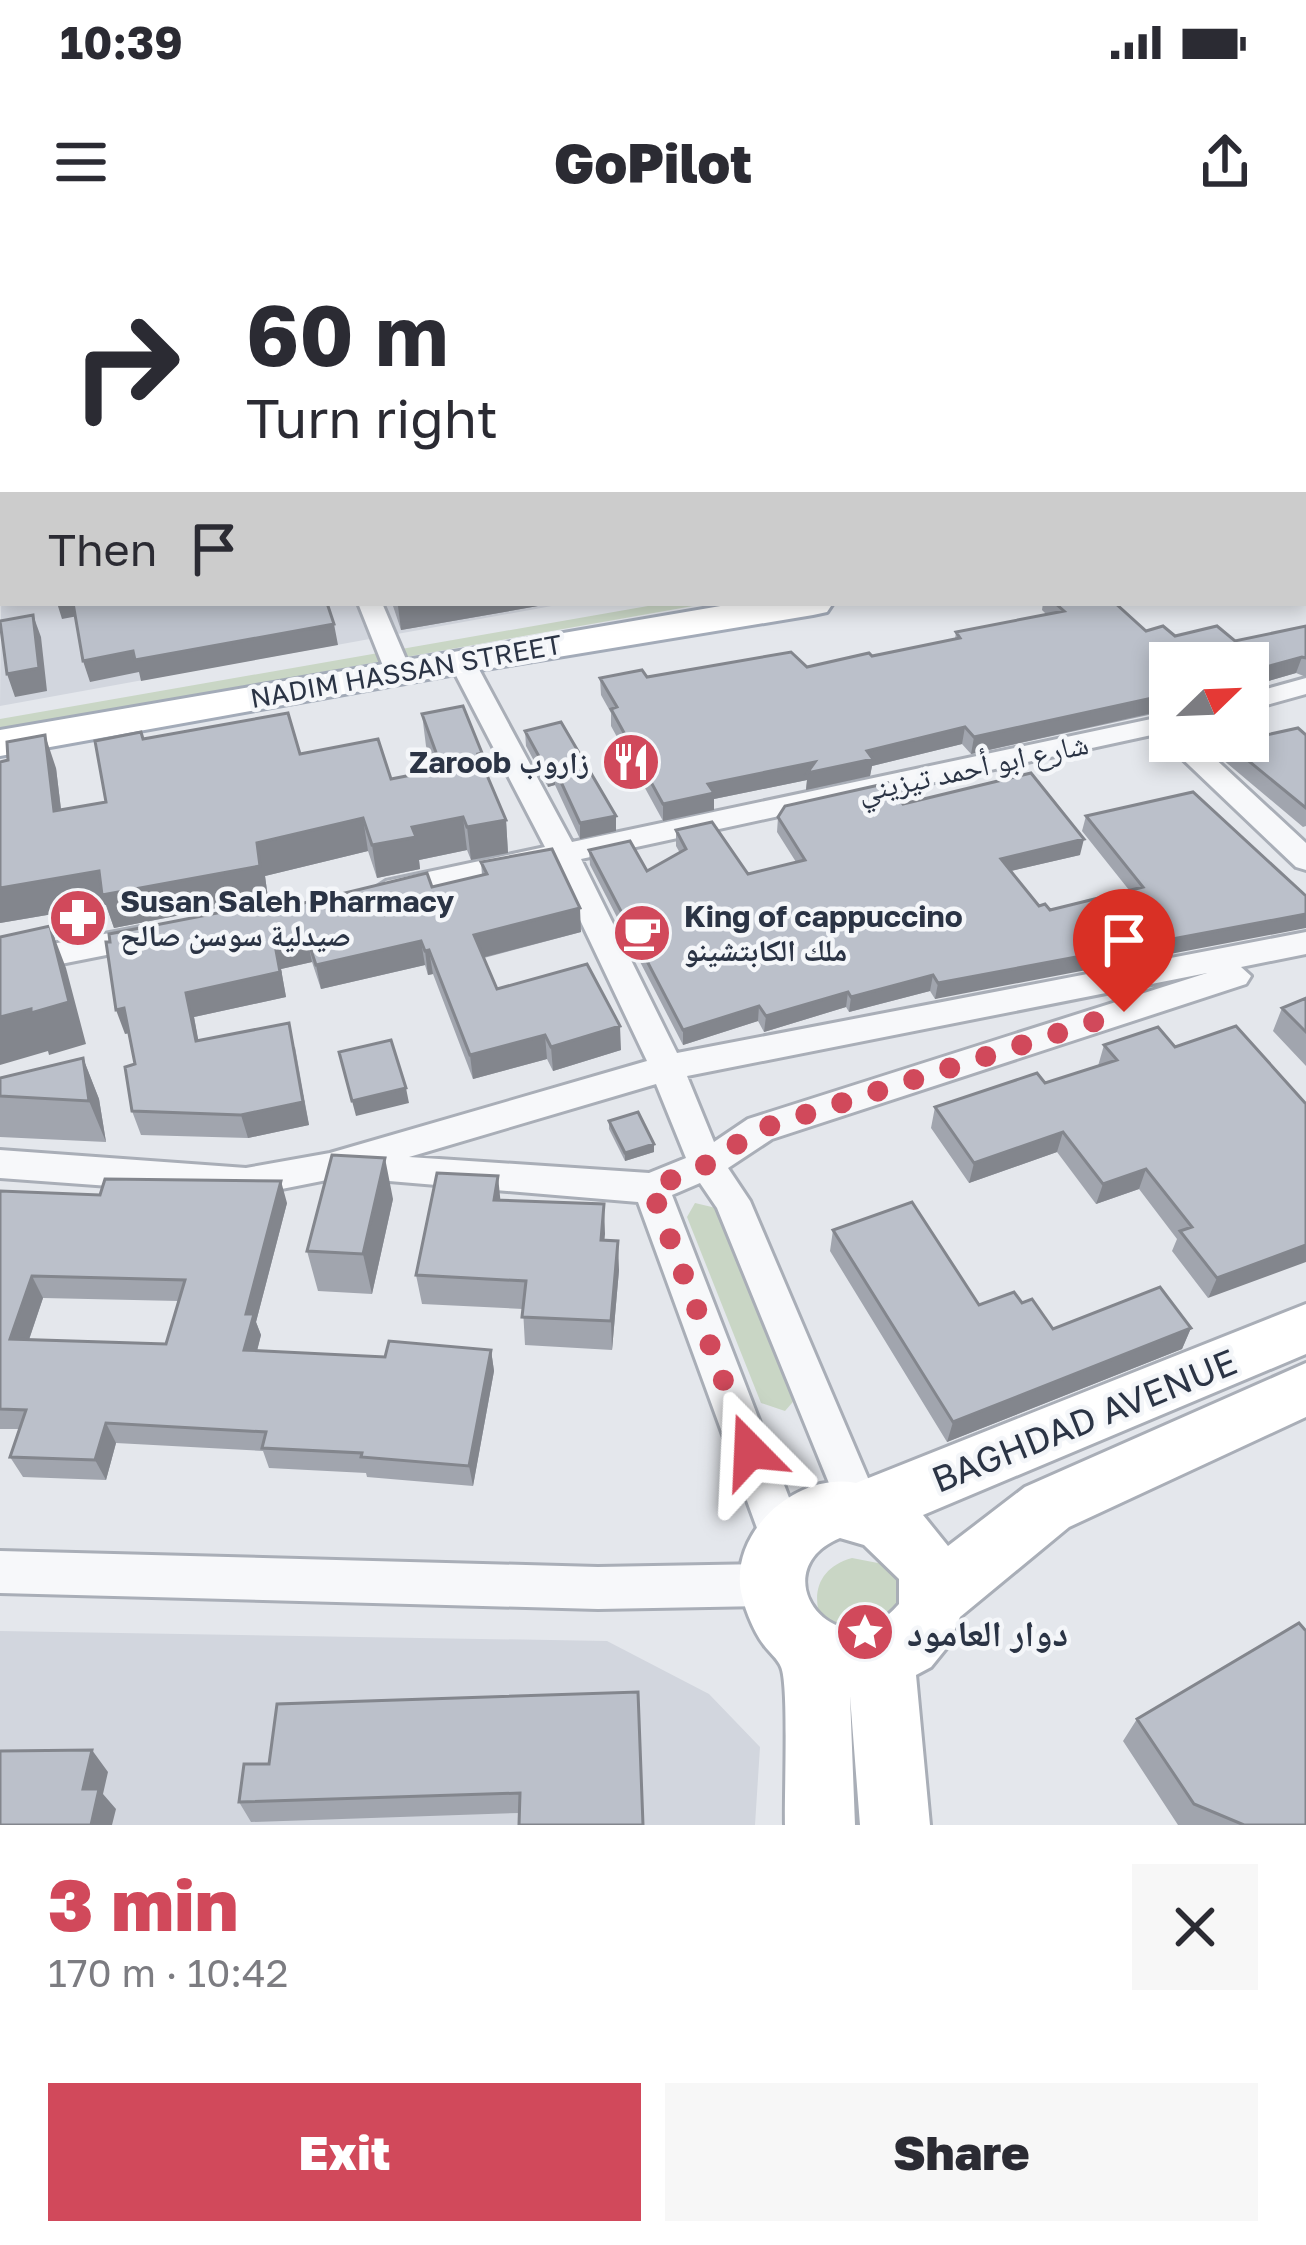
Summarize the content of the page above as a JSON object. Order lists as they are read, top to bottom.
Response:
{
  "streets": {
    "main road": ["NADIM HASSAN STREET", "BAGHDAD AVENUE"],
    "street": ["شارع ابو أحمد تيزيني"]
  },
  "places": {
    "restaurant": ["Zaroob زاروب"],
    "pharmacy": ["Susan Saleh Pharmacy صيدلية سوسن صالح"],
    "cafe": ["King of cappuccino ملك الكابتشينو"],
    "place": ["دوار العامود"]
  },
  "north": "top right",
  "page": {
    "status": "10:39",
    "header": "GoPilot",
    "turn": ["60 m", "Turn right"],
    "then": "Then",
    "heading": ["3 min", "170 m · 10:42"],
    "buttons": ["Exit", "Share"]
  }
}
